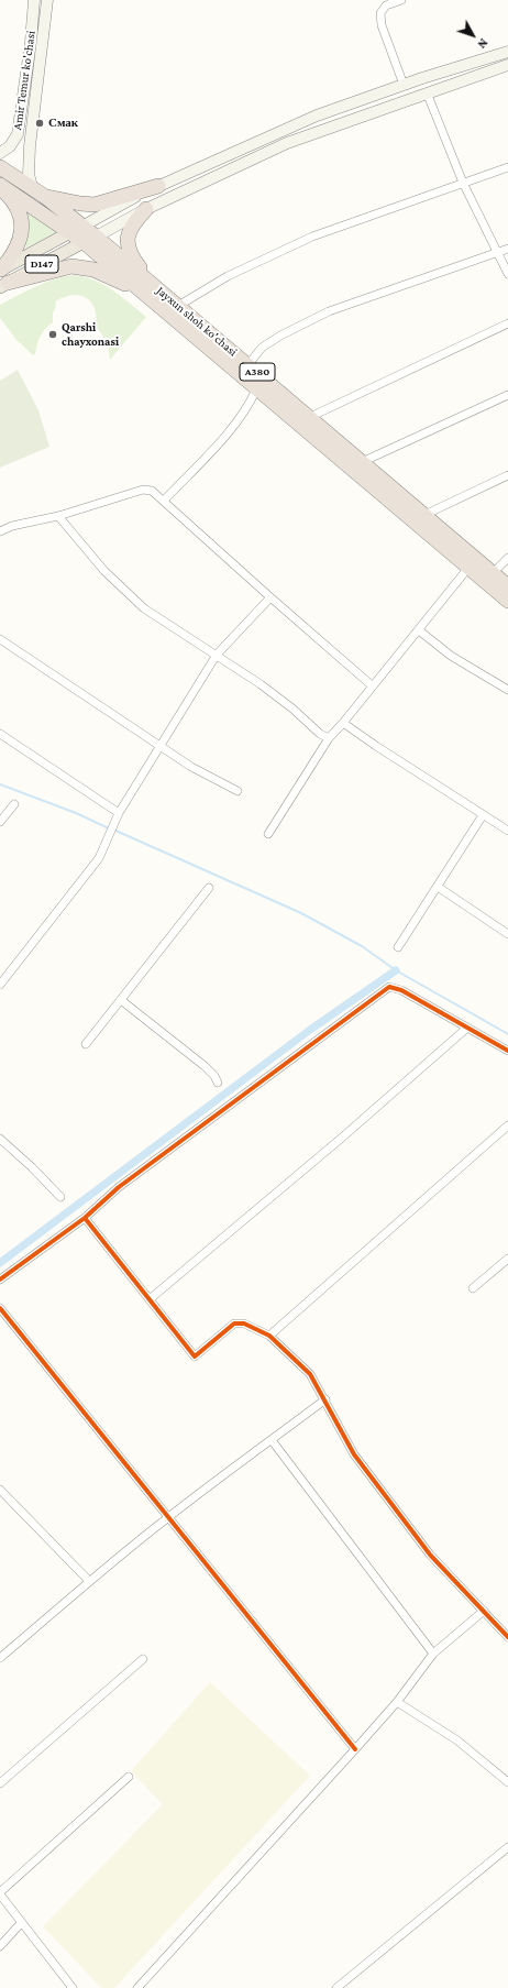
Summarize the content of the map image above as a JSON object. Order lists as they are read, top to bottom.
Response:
{
  "streets": {
    "highway": ["Jayxun shoh ko'chasi", "A380"],
    "main road": ["Amir Temur ko'chasi", "D147"]
  },
  "crossings": [
    ["Amir Temur ko'chasi", "Jayxun shoh ko'chasi"],
    ["D147", "Jayxun shoh ko'chasi"]
  ],
  "places": ["Смак", "Qarshi chayxonasi"],
  "north": "bottom right"
}
